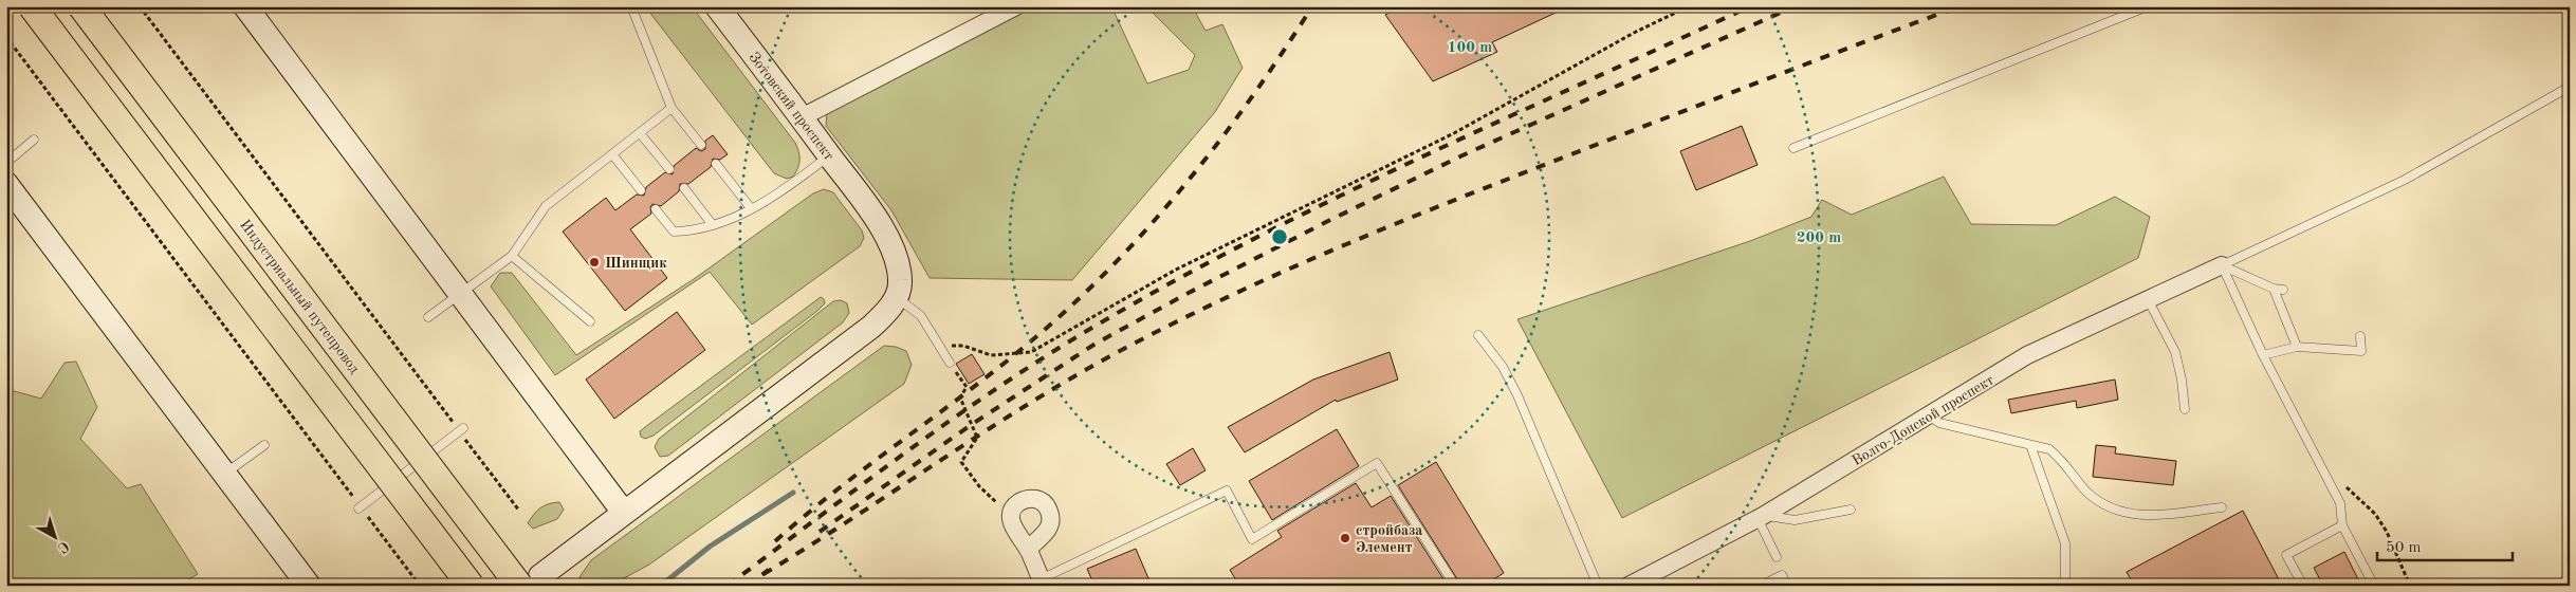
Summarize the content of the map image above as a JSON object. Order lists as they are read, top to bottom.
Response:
{
  "streets": {
    "main road": ["Индустриальный путепровод"],
    "street": ["Зотовский проспект", "Волго-Донской проспект"]
  },
  "places": ["Шинщик", "стройбаза Элемент"],
  "scale_bar": "50 m",
  "north": "bottom right",
  "rings": ["100 m", "200 m"]
}
